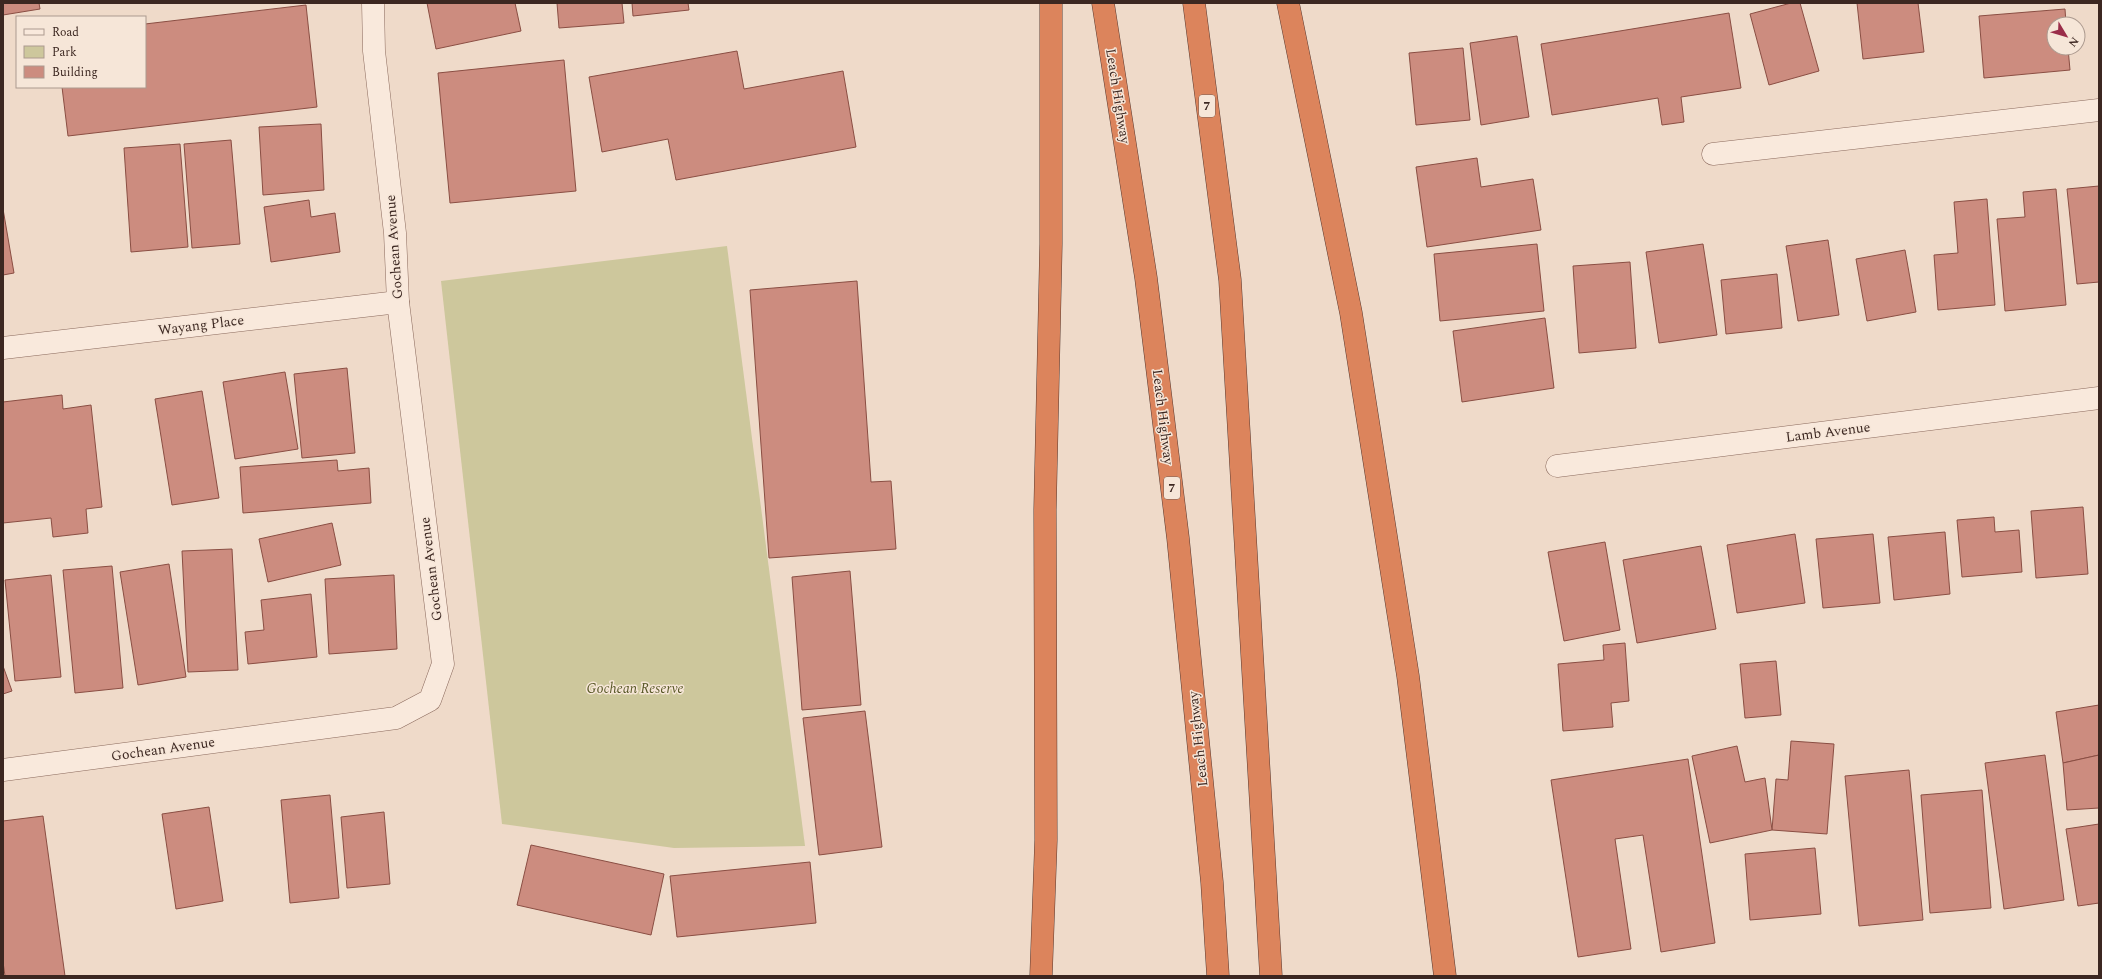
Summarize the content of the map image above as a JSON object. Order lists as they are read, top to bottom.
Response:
{
  "streets": {
    "highway": ["Leach Highway", "7"],
    "street": ["Gochean Avenue", "Wayang Place", "Lamb Avenue"]
  },
  "crossings": [
    ["Gochean Avenue", "Wayang Place"]
  ],
  "parks": ["Gochean Reserve"],
  "legend": ["Road", "Park", "Building"],
  "north": "bottom right"
}
